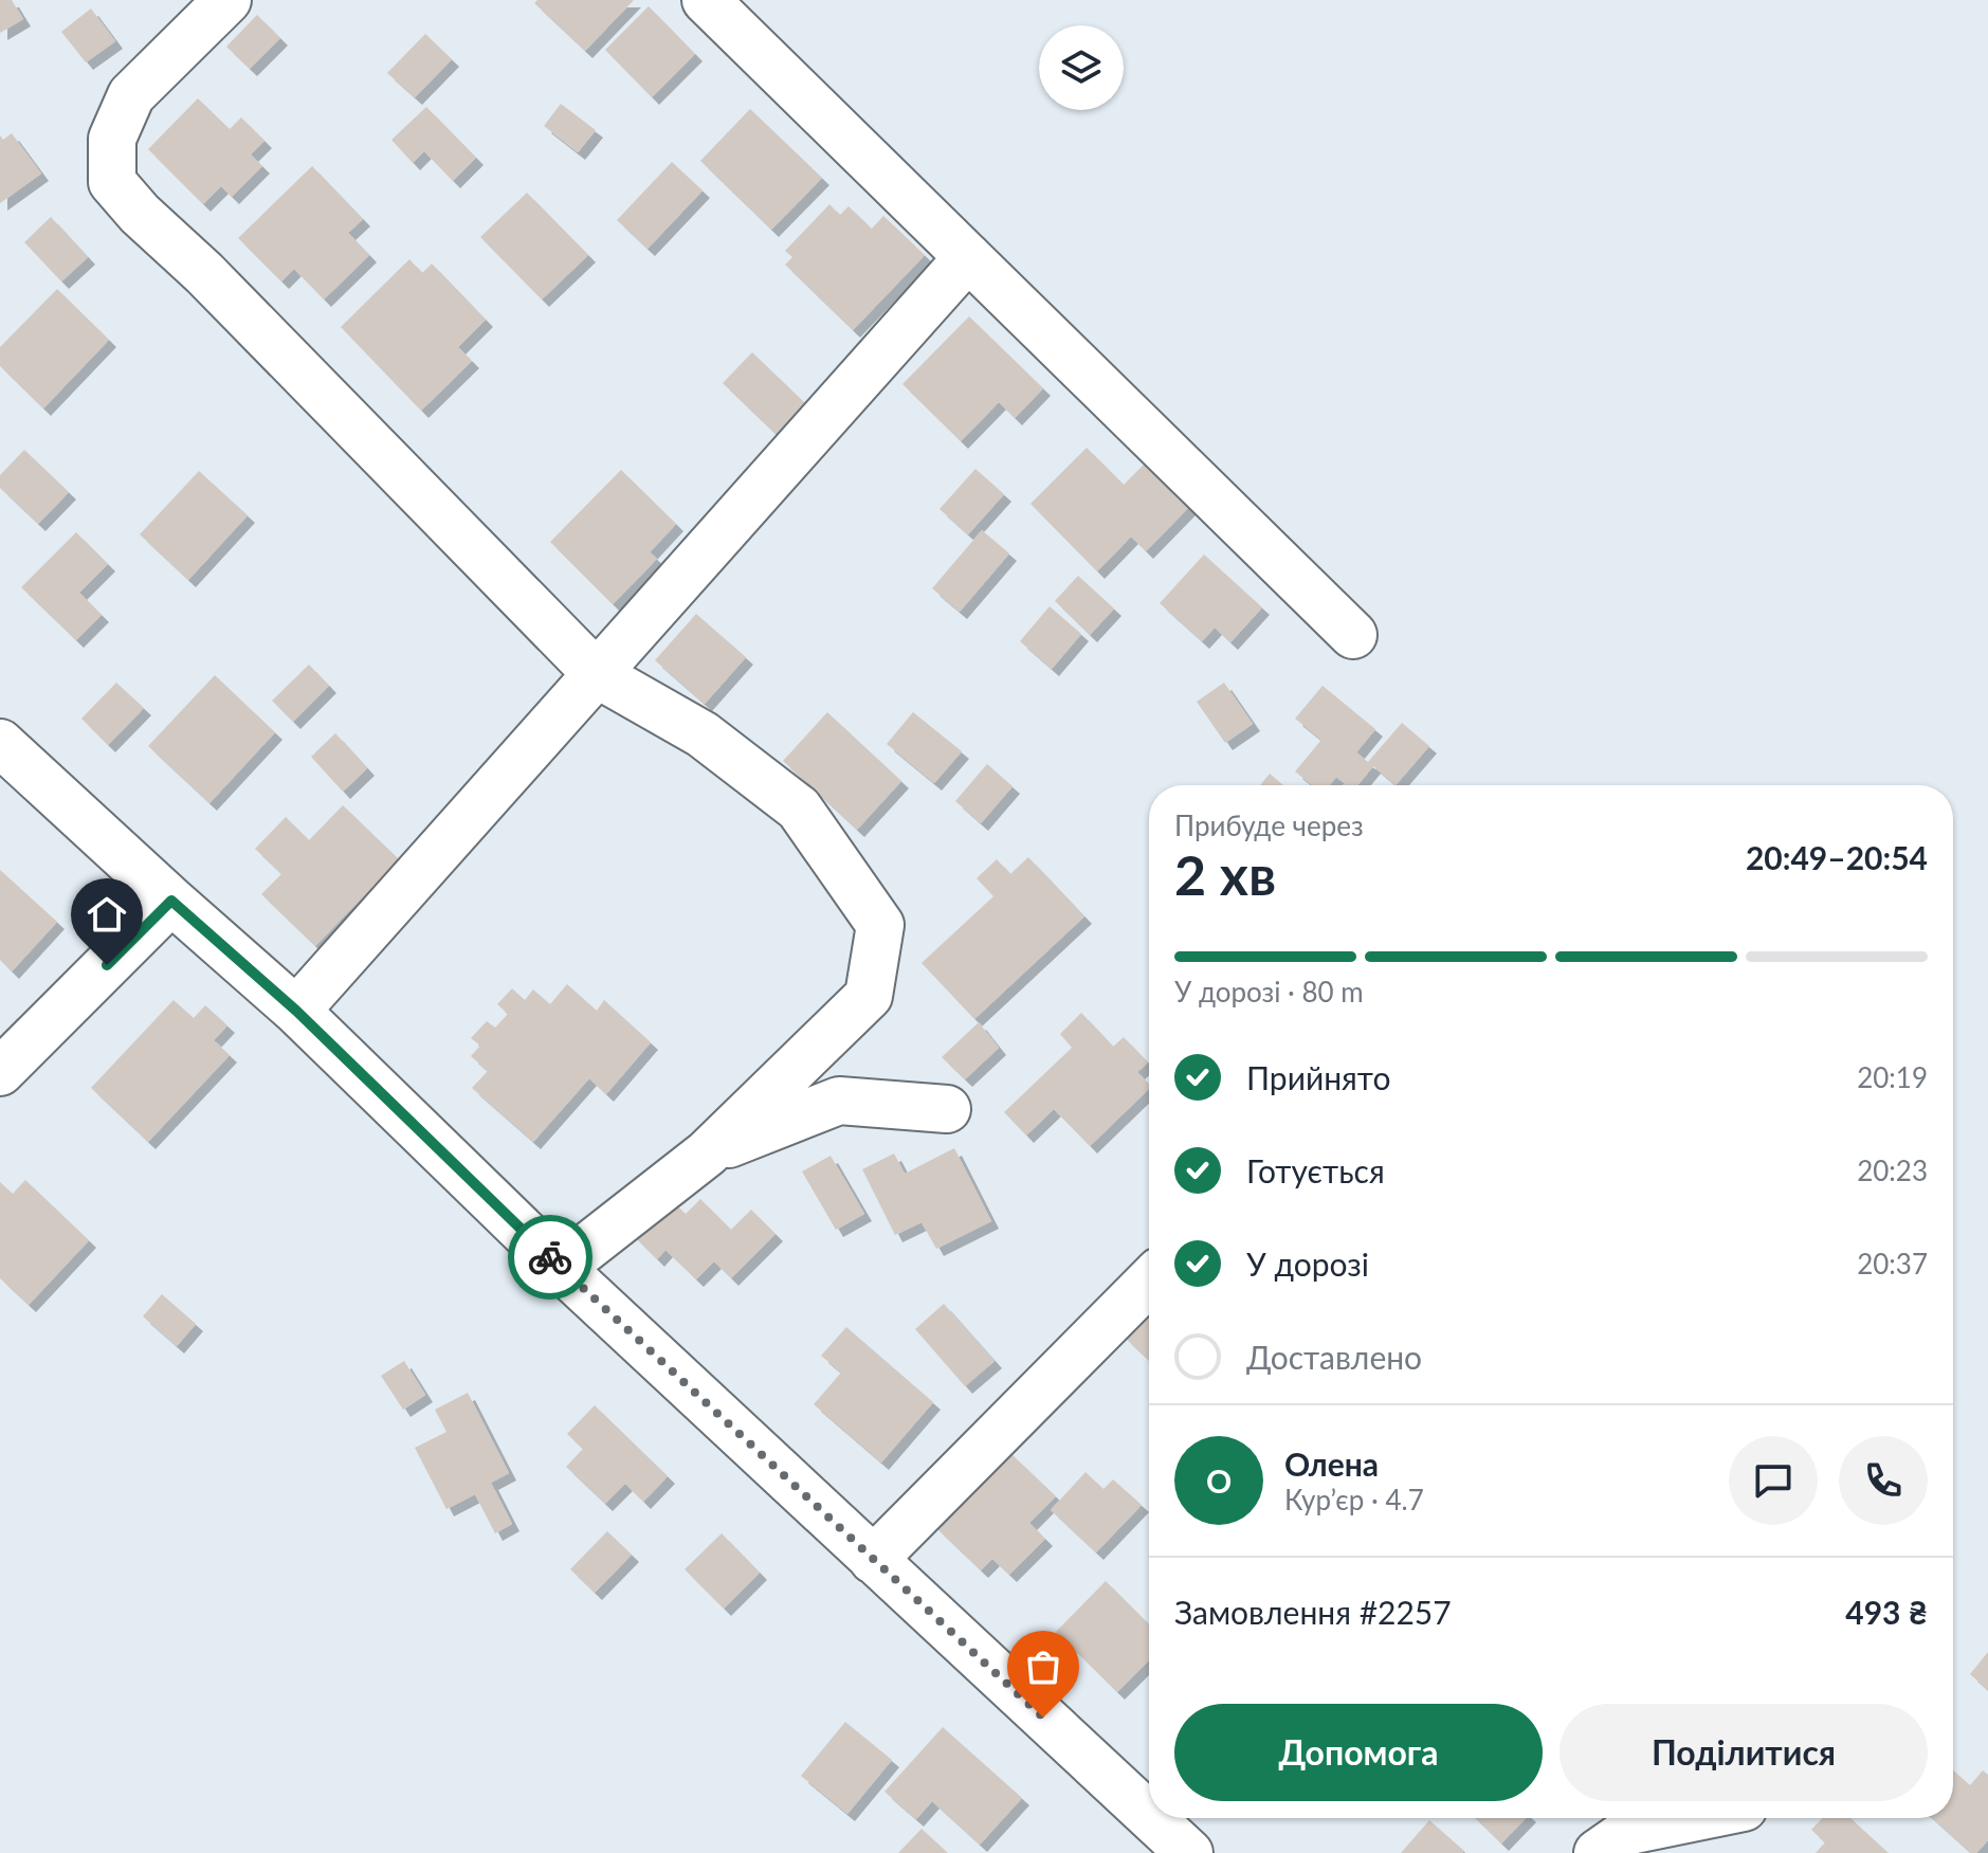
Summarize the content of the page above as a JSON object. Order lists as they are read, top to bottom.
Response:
{
  "page": {
    "heading": ["2 хв", "Прибуде через", "20:49–20:54"],
    "panel": [
      "Олена",
      "Кур’єр · 4.7",
      "Замовлення #2257",
      "493 ₴"
    ],
    "bar": "У дорозі · 80 m",
    "list": [
      ["Прийнято", "20:19"],
      ["Готується", "20:23"],
      ["У дорозі", "20:37"],
      "Доставлено"
    ],
    "round": "О",
    "buttons": ["Допомога", "Поділитися"]
  }
}
